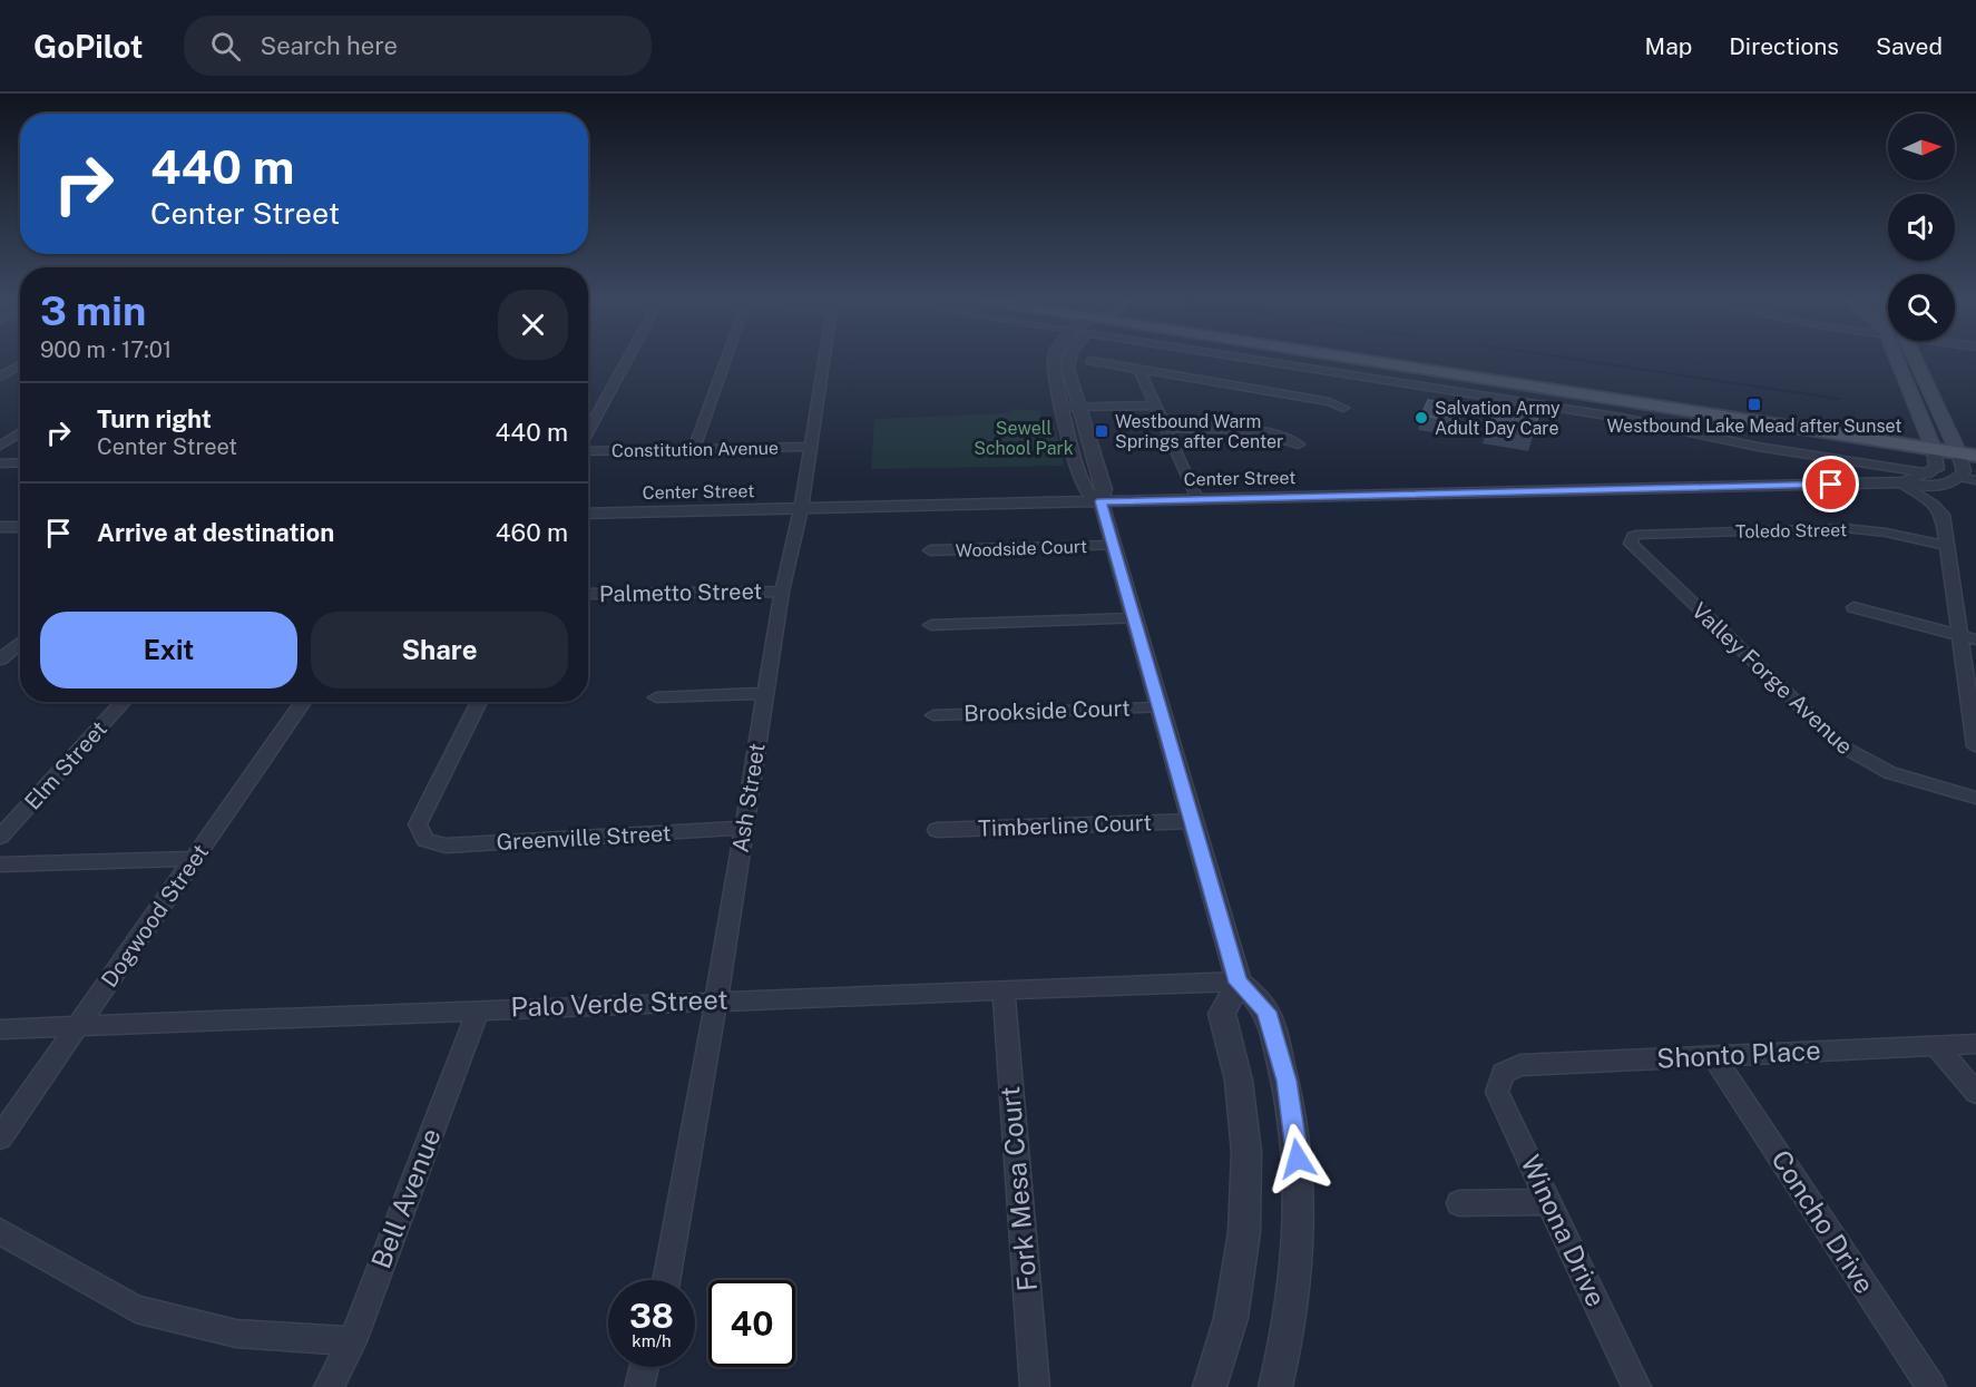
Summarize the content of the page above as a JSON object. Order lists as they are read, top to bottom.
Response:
{
  "streets": {
    "street": [
      "Constitution Avenue",
      "Center Street",
      "Toledo Street",
      "Woodside Court",
      "Palmetto Street",
      "Valley Forge Avenue",
      "Brookside Court",
      "Elm Street",
      "Ash Street",
      "Timberline Court",
      "Greenville Street",
      "Dogwood Street",
      "Palo Verde Street",
      "Shonto Place",
      "Fork Mesa Court",
      "Bell Avenue",
      "Concho Drive",
      "Winona Drive"
    ]
  },
  "crossings": [
    ["Constitution Avenue", "Ash Street"],
    ["Center Street", "Ash Street"],
    ["Toledo Street", "Valley Forge Avenue"],
    ["Palmetto Street", "Ash Street"],
    ["Ash Street", "Greenville Street"],
    ["Ash Street", "Palo Verde Street"],
    ["Dogwood Street", "Palo Verde Street"],
    ["Palo Verde Street", "Fork Mesa Court"],
    ["Palo Verde Street", "Bell Avenue"],
    ["Shonto Place", "Concho Drive"],
    ["Shonto Place", "Winona Drive"]
  ],
  "parks": ["Sewell School Park"],
  "places": {
    "transit": ["Westbound Lake Mead after Sunset", "Westbound Warm Springs after Center"],
    "other": ["Salvation Army Adult Day Care"]
  },
  "north": "right",
  "page": {
    "header": "GoPilot",
    "search": "Search here",
    "nav": ["Map", "Directions", "Saved"],
    "turn": ["440 m", "Center Street"],
    "heading": ["3 min", "900 m · 17:01"],
    "list": [
      {
        "name": "Turn right",
        "note": "Center Street",
        "value": "440 m"
      },
      {
        "name": "Arrive at destination",
        "value": "460 m"
      }
    ],
    "buttons": ["Exit", "Share"],
    "speed": "38 km/h",
    "limit": "40"
  }
}
